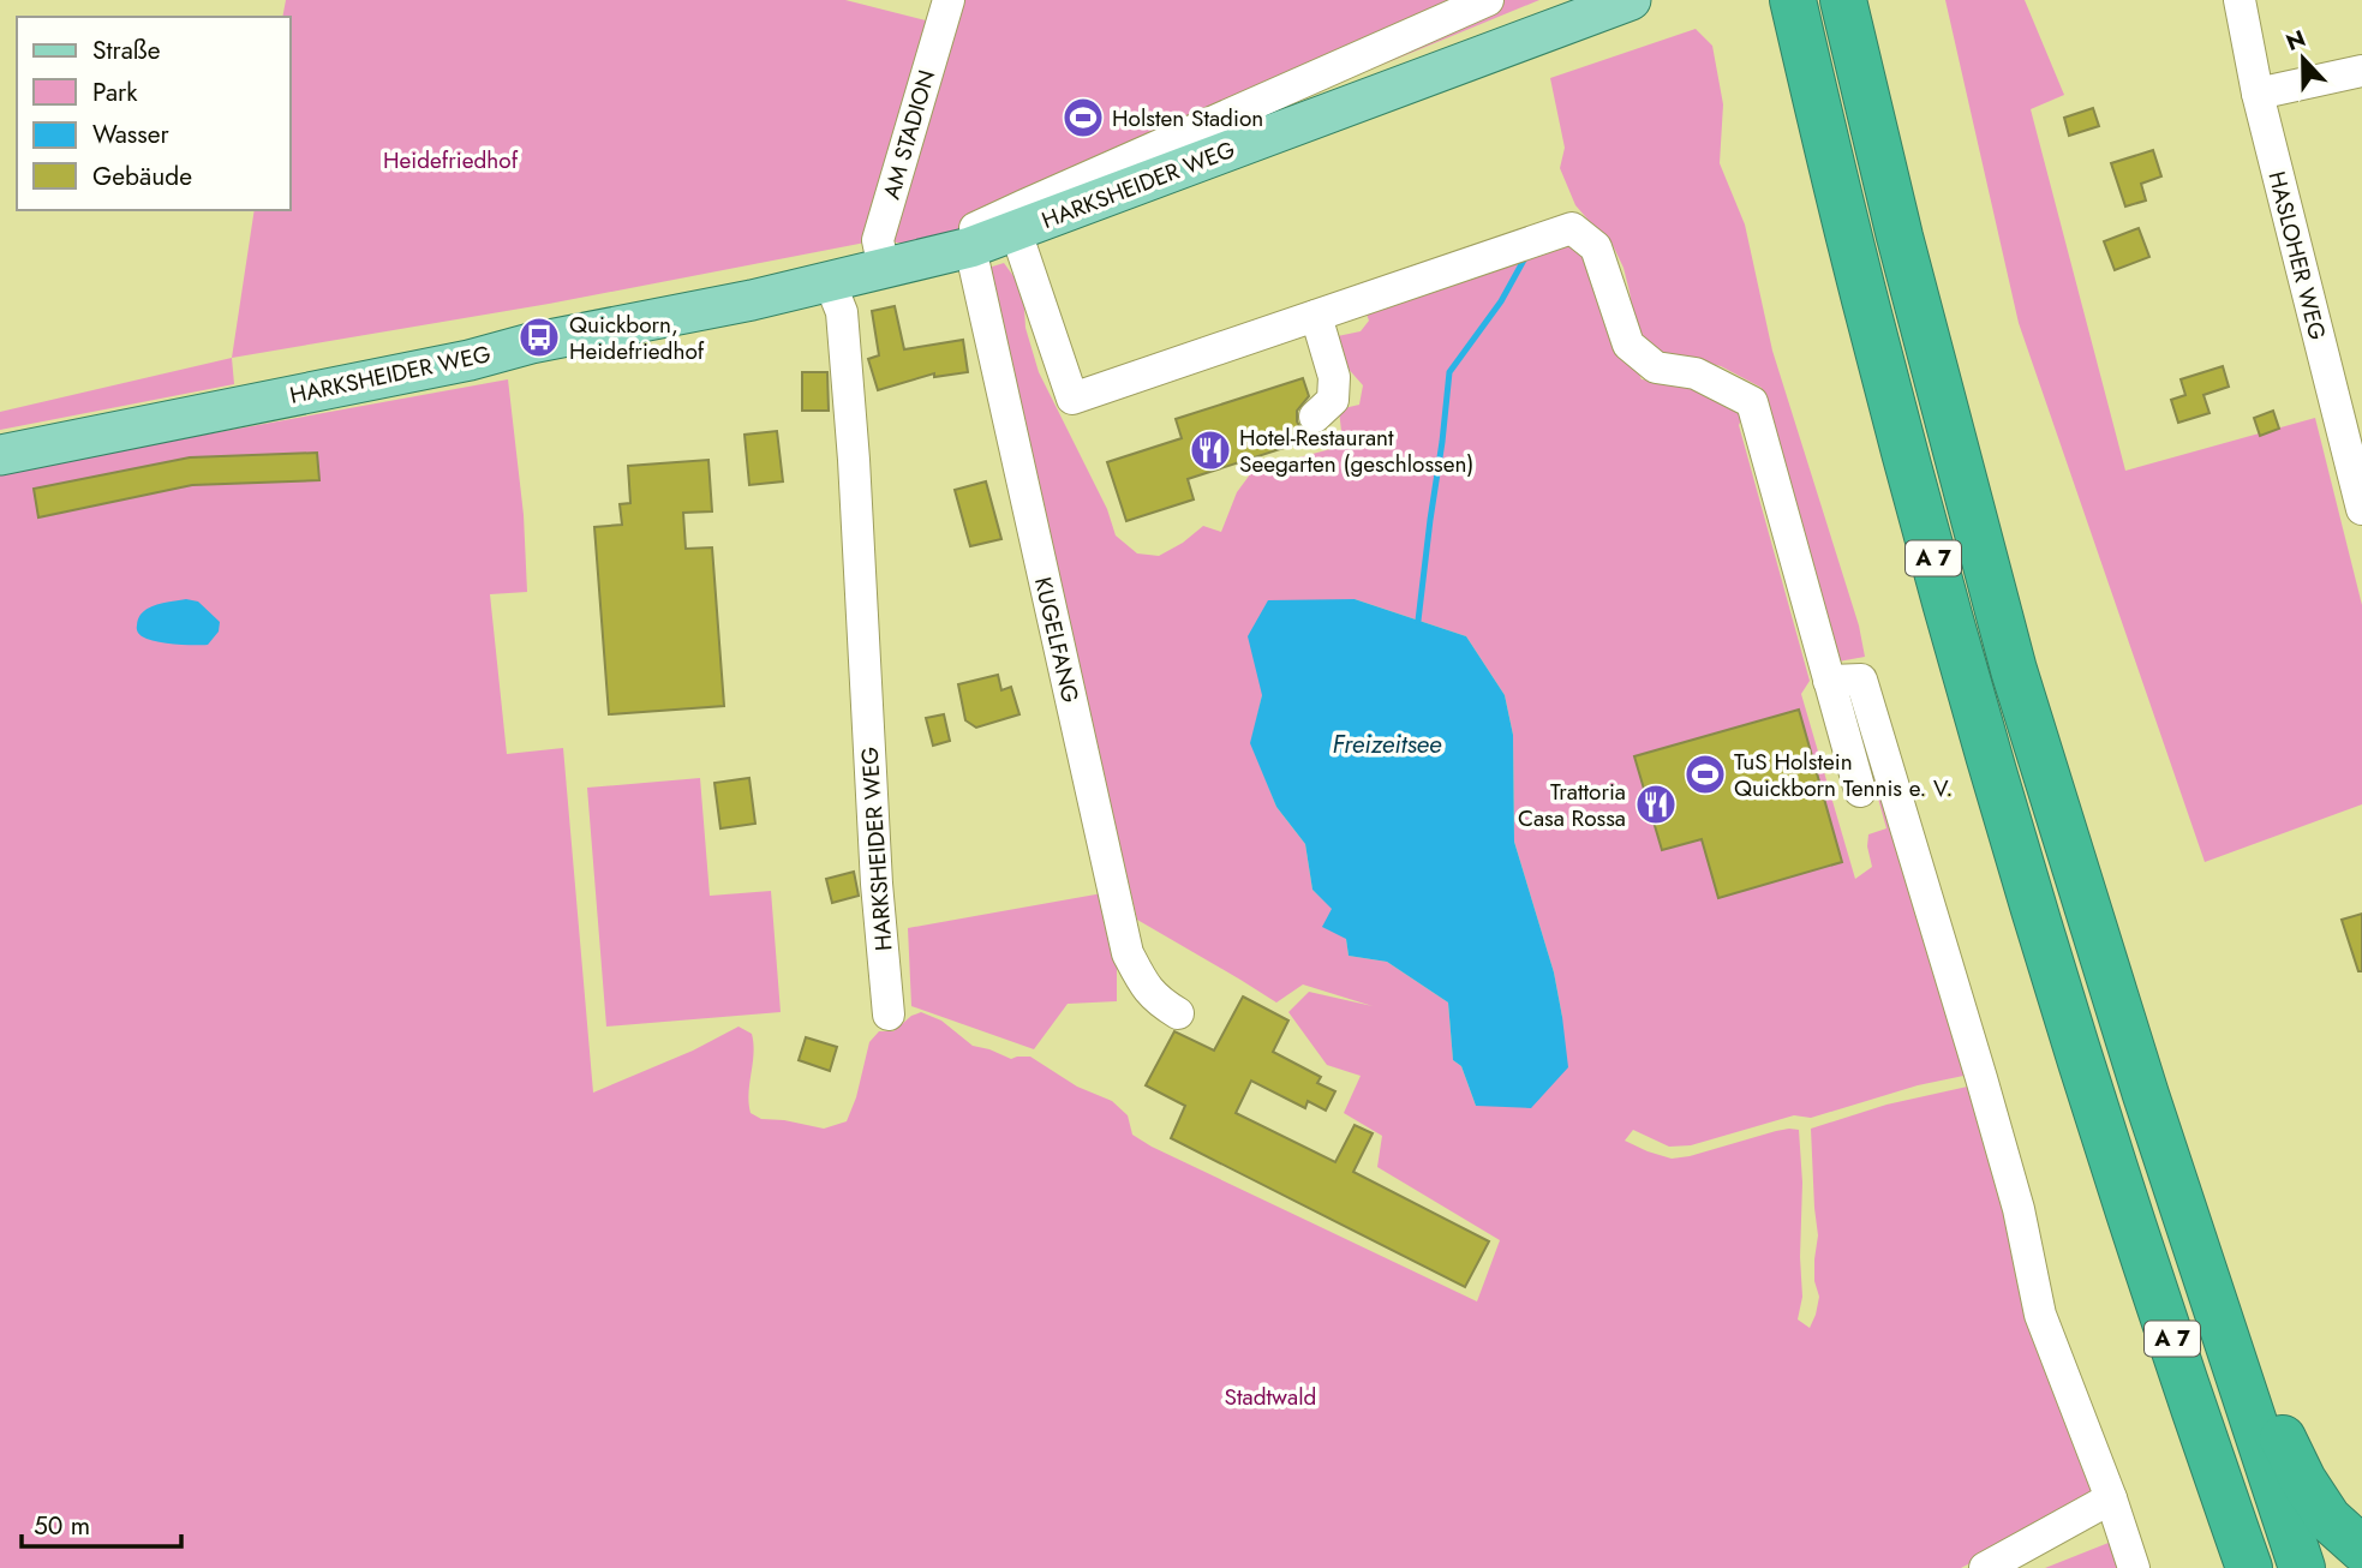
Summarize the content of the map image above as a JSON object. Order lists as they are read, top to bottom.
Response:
{
  "streets": {
    "highway": ["A 7"],
    "main road": ["HARKSHEIDER WEG"],
    "street": ["AM STADION", "HASLOHER WEG", "KUGELFANG"]
  },
  "crossings": [
    ["AM STADION", "HARKSHEIDER WEG"],
    ["HARKSHEIDER WEG", "KUGELFANG"]
  ],
  "water": ["Freizeitsee"],
  "parks": ["Heidefriedhof", "Stadtwald"],
  "places": {
    "sports": ["Holsten Stadion", "TuS Holstein Quickborn Tennis e. V."],
    "bus stop": ["Quickborn, Heidefriedhof"],
    "restaurant": ["Hotel-Restaurant Seegarten (geschlossen)", "Trattoria Casa Rossa"]
  },
  "legend": [
    "Straße",
    "Park",
    "Wasser",
    "Gebäude"
  ],
  "scale_bar": "50 m",
  "north": "top"
}
